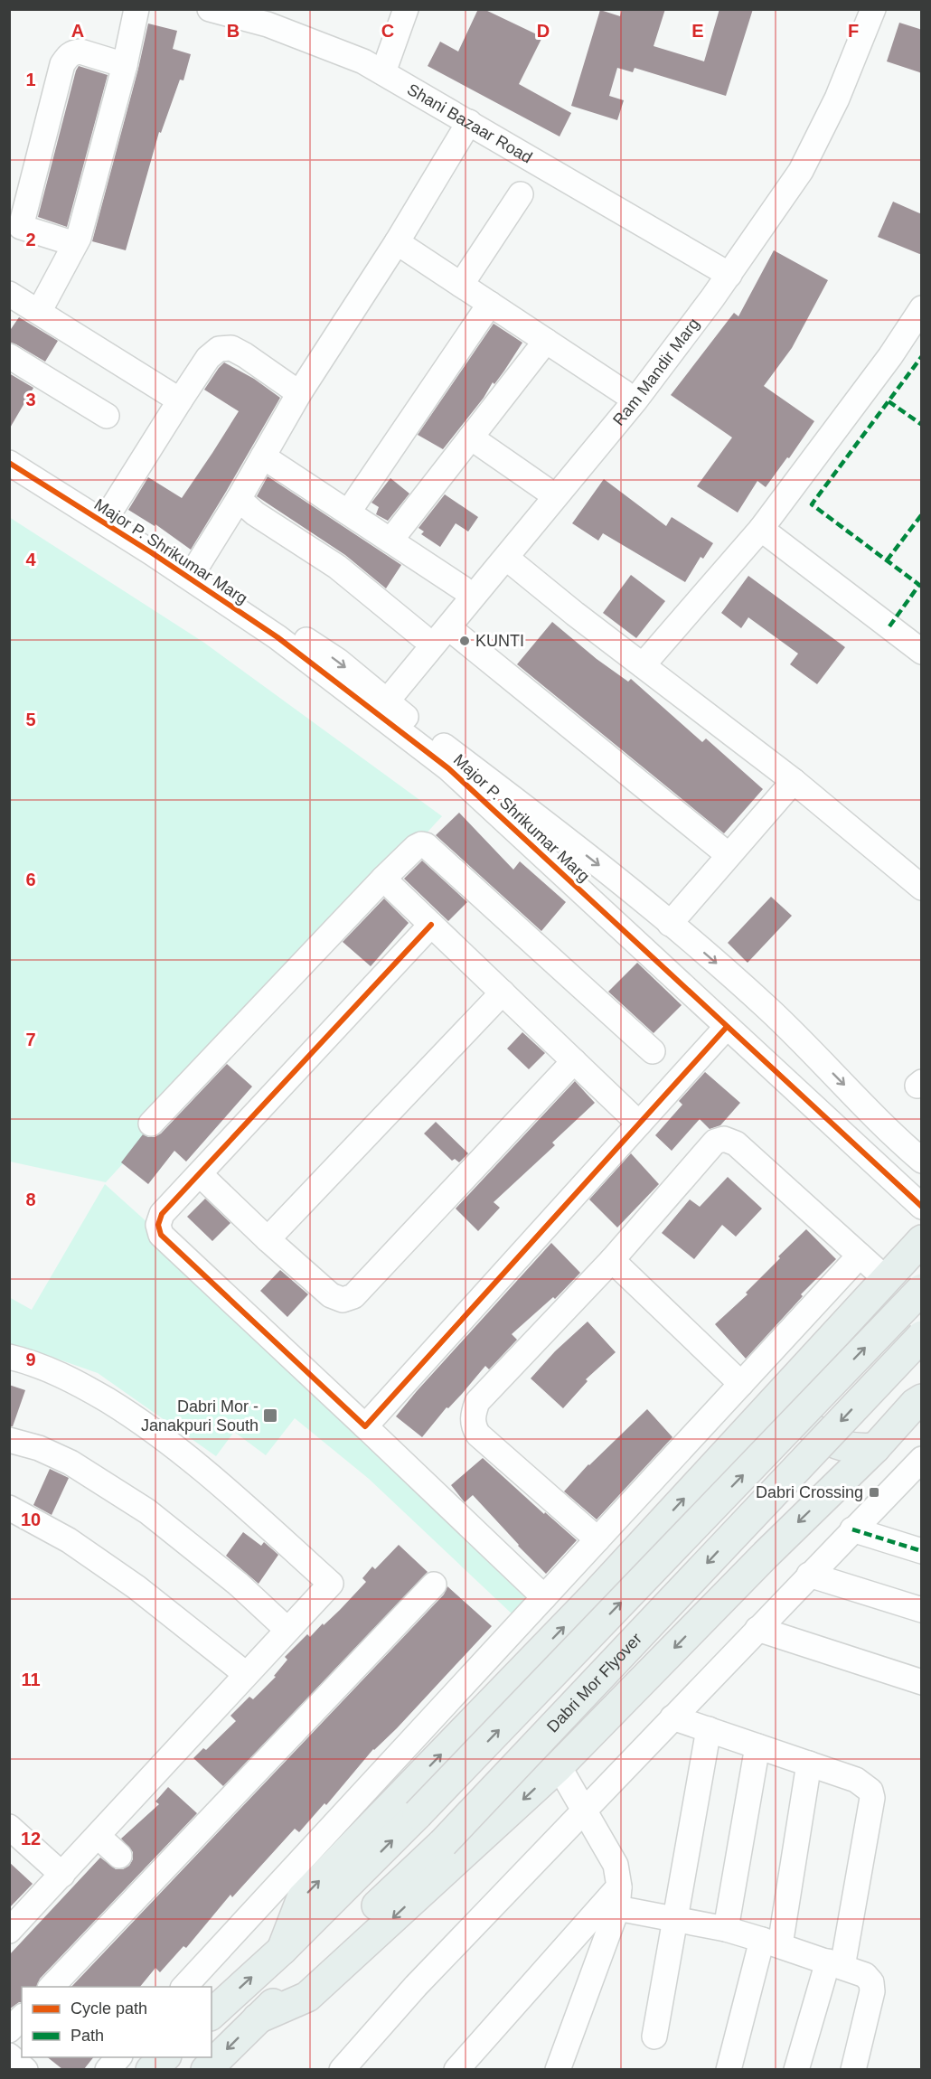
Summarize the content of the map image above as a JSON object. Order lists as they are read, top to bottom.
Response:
{
  "streets": {
    "main road": ["Dabri Mor Flyover"],
    "street": ["Shani Bazaar Road", "Ram Mandir Marg", "Major P. Shrikumar Marg"]
  },
  "crossings": [
    ["Shani Bazaar Road", "Ram Mandir Marg"],
    ["Ram Mandir Marg", "Major P. Shrikumar Marg"]
  ],
  "places": {
    "other": ["KUNTI"],
    "transit": ["Dabri Mor - Janakpuri South", "Dabri Crossing"]
  },
  "legend": ["Cycle path", "Path"],
  "grid": {
    "columns": [
      "A",
      "B",
      "C",
      "D",
      "E",
      "F"
    ],
    "rows": [
      "1",
      "2",
      "3",
      "4",
      "5",
      "6",
      "7",
      "8",
      "9",
      "10",
      "11",
      "12"
    ]
  }
}
